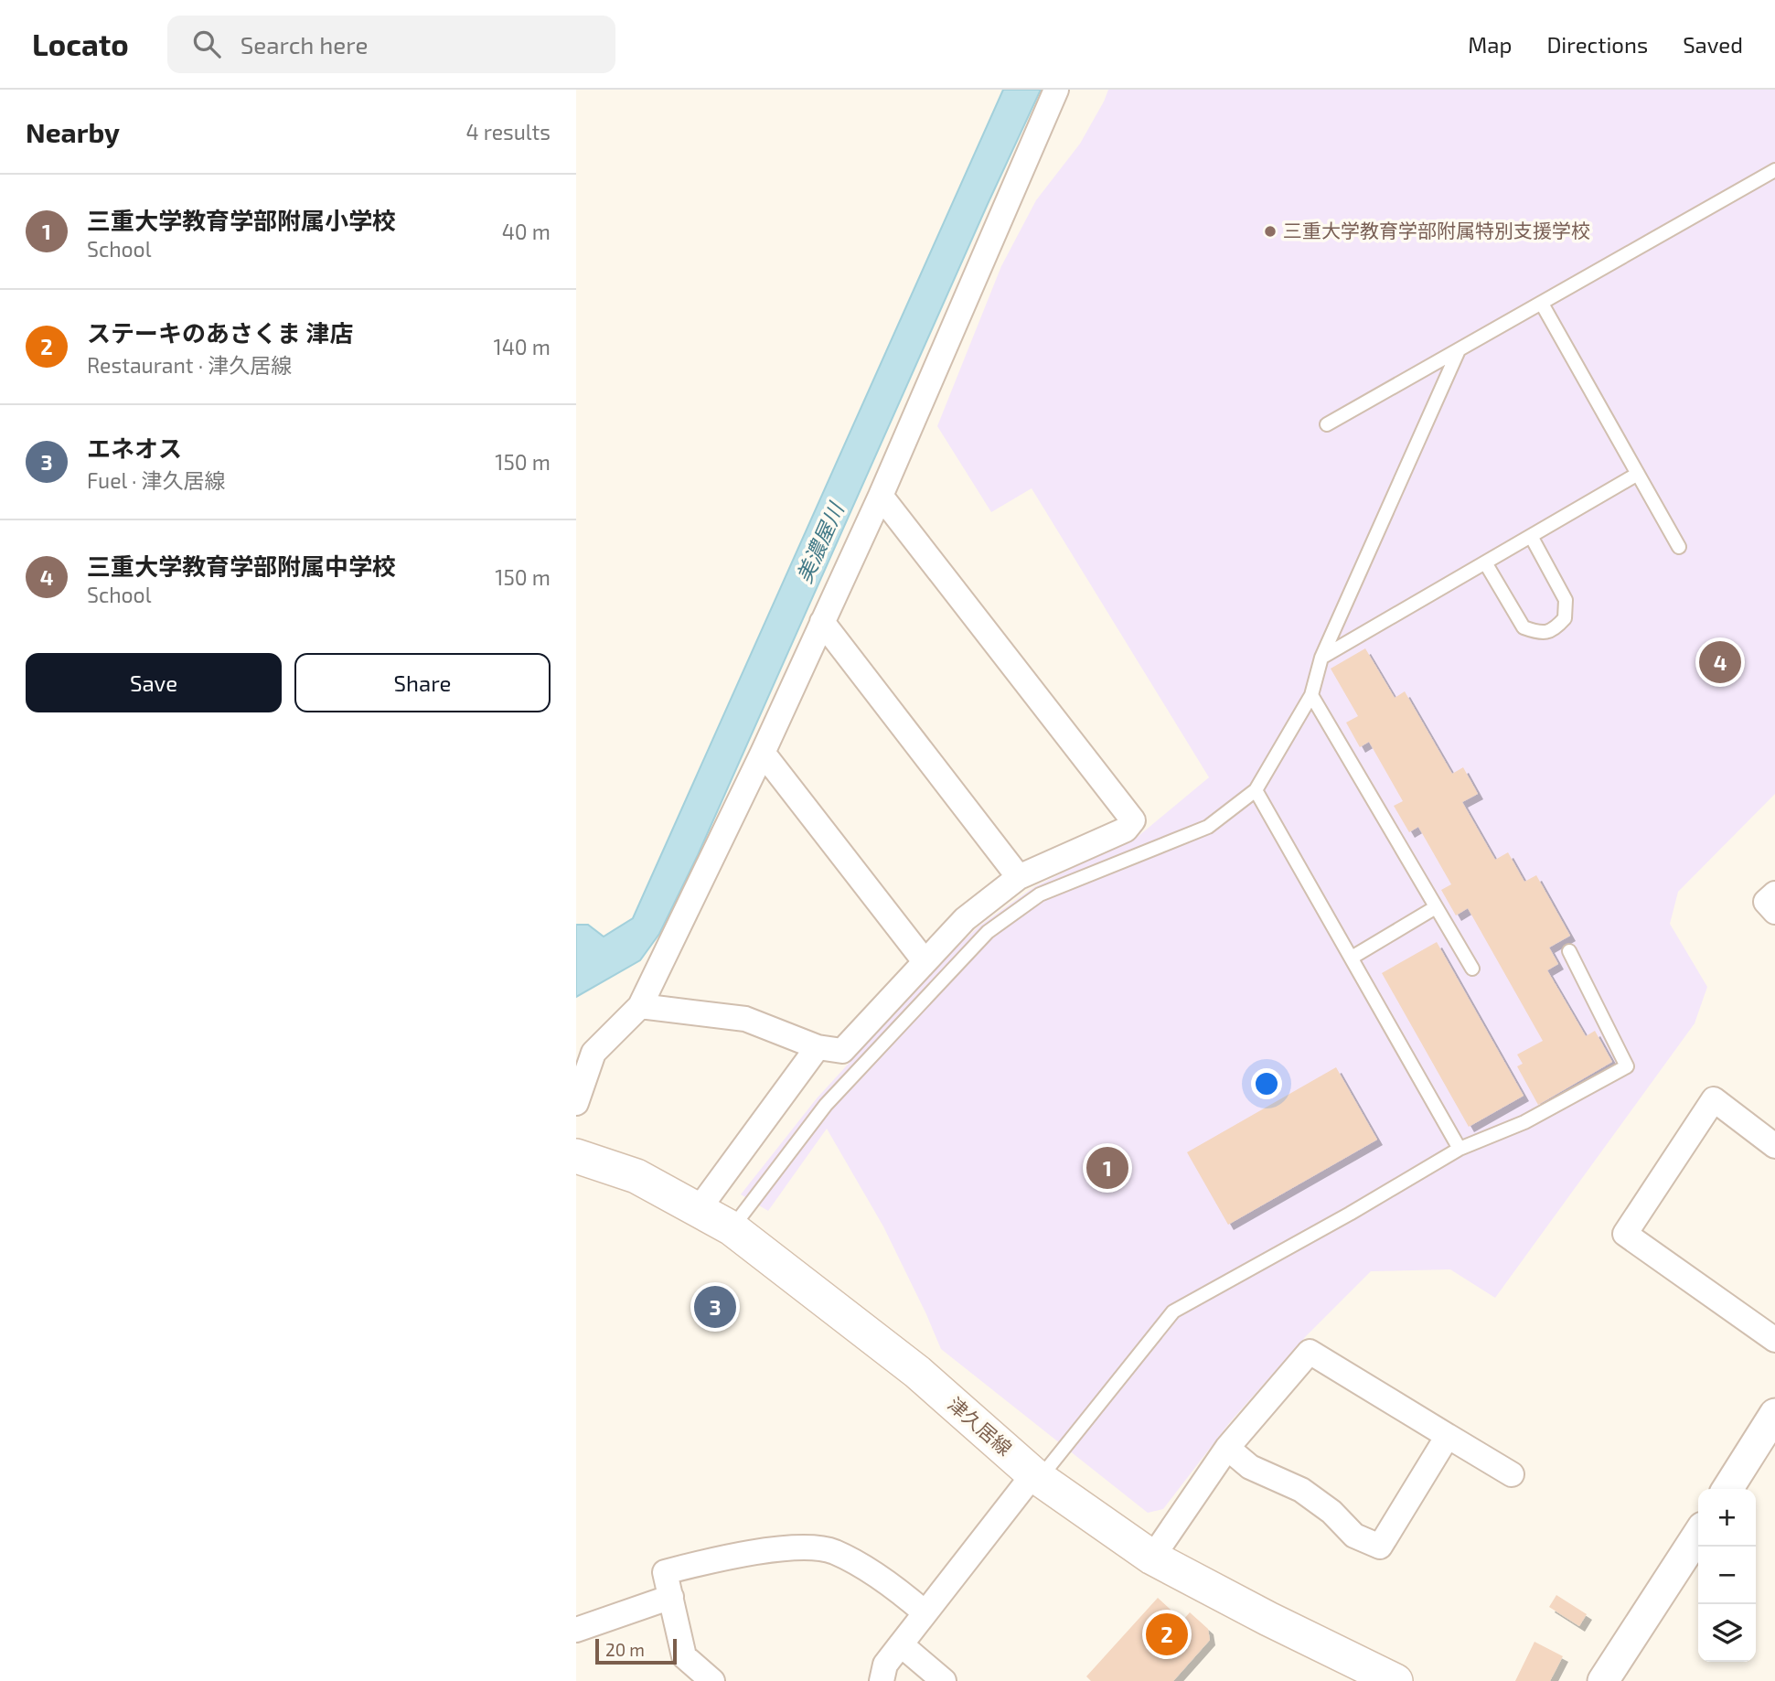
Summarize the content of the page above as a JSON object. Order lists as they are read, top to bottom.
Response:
{
  "streets": {
    "main road": ["津久居線"]
  },
  "water": ["美濃屋川"],
  "places": ["三重大学教育学部附属特別支援学校"],
  "scale_bar": "20 m",
  "page": {
    "header": "Locato",
    "search": "Search here",
    "nav": ["Map", "Directions", "Saved"],
    "heading": ["Nearby", "4 results"],
    "list": [
      {
        "mark": "1",
        "name": "三重大学教育学部附属小学校",
        "note": "School",
        "value": "40 m"
      },
      {
        "mark": "2",
        "name": "ステーキのあさくま 津店",
        "note": "Restaurant · 津久居線",
        "value": "140 m"
      },
      {
        "mark": "3",
        "name": "エネオス",
        "note": "Fuel · 津久居線",
        "value": "150 m"
      },
      {
        "mark": "4",
        "name": "三重大学教育学部附属中学校",
        "note": "School",
        "value": "150 m"
      }
    ],
    "buttons": ["Save", "Share"],
    "pins": [
      "4",
      "1",
      "3",
      "2"
    ],
    "map_buttons": ["+", "−"],
    "scale": "20 m"
  }
}
